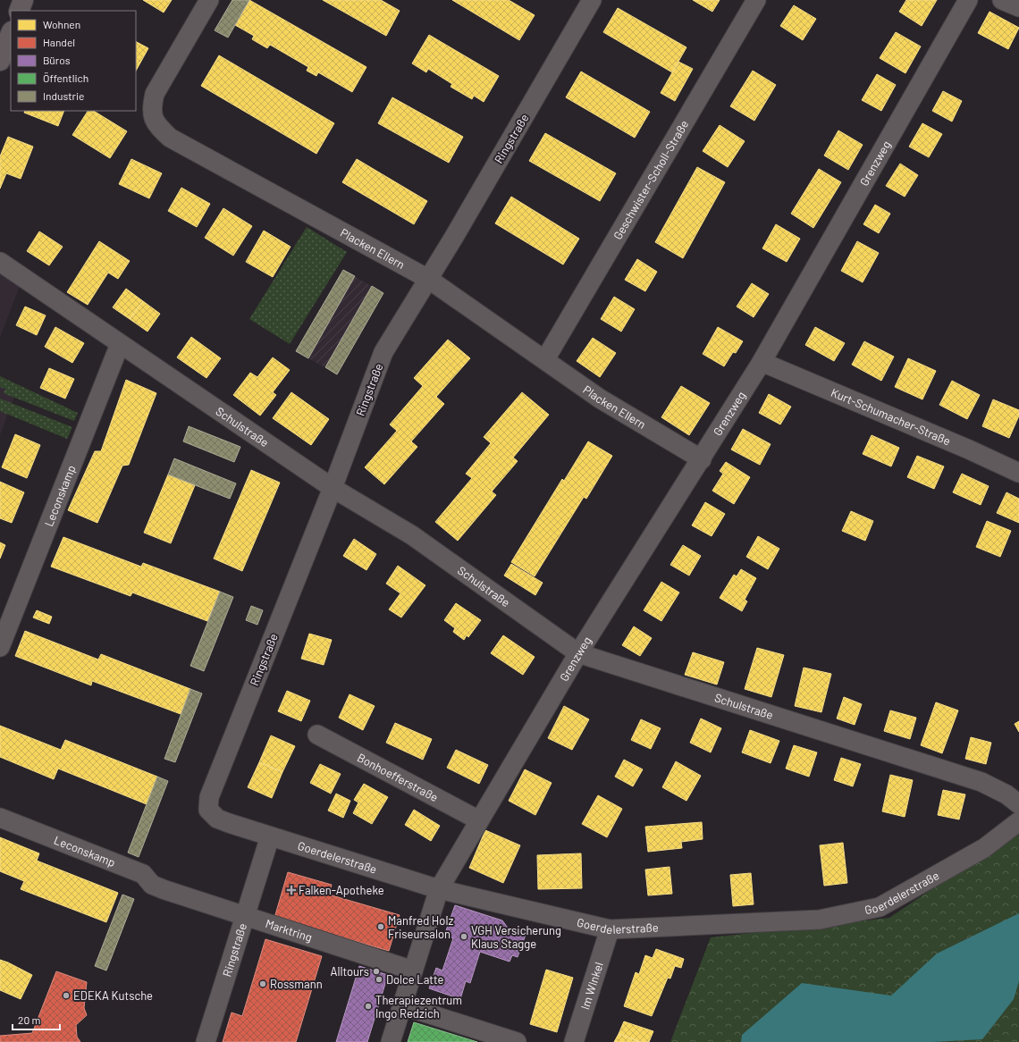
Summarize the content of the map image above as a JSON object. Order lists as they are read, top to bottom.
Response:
{
  "streets": {
    "street": [
      "Ringstraße",
      "Grenzweg",
      "Geschwister-Scholl-Straße",
      "Placken Ellern",
      "Kurt-Schumacher-Straße",
      "Schulstraße",
      "Leconskamp",
      "Bonhoefferstraße",
      "Goerdelerstraße",
      "Marktring",
      "Im WInkel"
    ]
  },
  "crossings": [
    ["Ringstraße", "Placken Ellern"],
    ["Ringstraße", "Schulstraße"],
    ["Ringstraße", "Goerdelerstraße"],
    ["Ringstraße", "Marktring"],
    ["Grenzweg", "Placken Ellern"],
    ["Grenzweg", "Kurt-Schumacher-Straße"],
    ["Grenzweg", "Schulstraße"],
    ["Grenzweg", "Bonhoefferstraße"],
    ["Geschwister-Scholl-Straße", "Placken Ellern"],
    ["Schulstraße", "Leconskamp"],
    ["Leconskamp", "Marktring"],
    ["Goerdelerstraße", "Im WInkel"]
  ],
  "places": {
    "health": ["Falken-Apotheke"],
    "other": [
      "Manfred Holz Friseursalon",
      "VGH Versicherung Klaus Stagge",
      "Alltours",
      "Dolce Latte",
      "Rossmann",
      "EDEKA Kutsche",
      "Therapiezentrum Ingo Redzich"
    ]
  },
  "legend": [
    "Wohnen",
    "Handel",
    "Büros",
    "Öffentlich",
    "Industrie"
  ],
  "scale_bar": "20 m"
}
